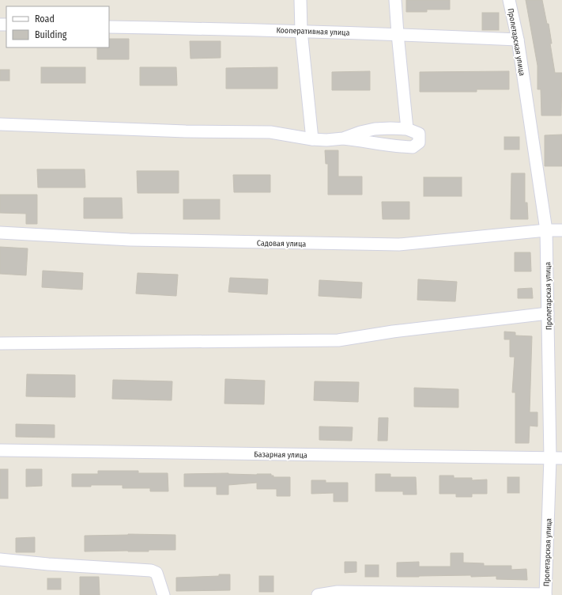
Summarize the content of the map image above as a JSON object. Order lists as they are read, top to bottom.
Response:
{
  "streets": {
    "street": [
      "Кооперативная улица",
      "Пролетарская улица",
      "Садовая улица",
      "Базарная улица"
    ]
  },
  "crossings": [
    ["Кооперативная улица", "Пролетарская улица"],
    ["Пролетарская улица", "Садовая улица"],
    ["Пролетарская улица", "Базарная улица"]
  ],
  "legend": ["Road", "Building"]
}
